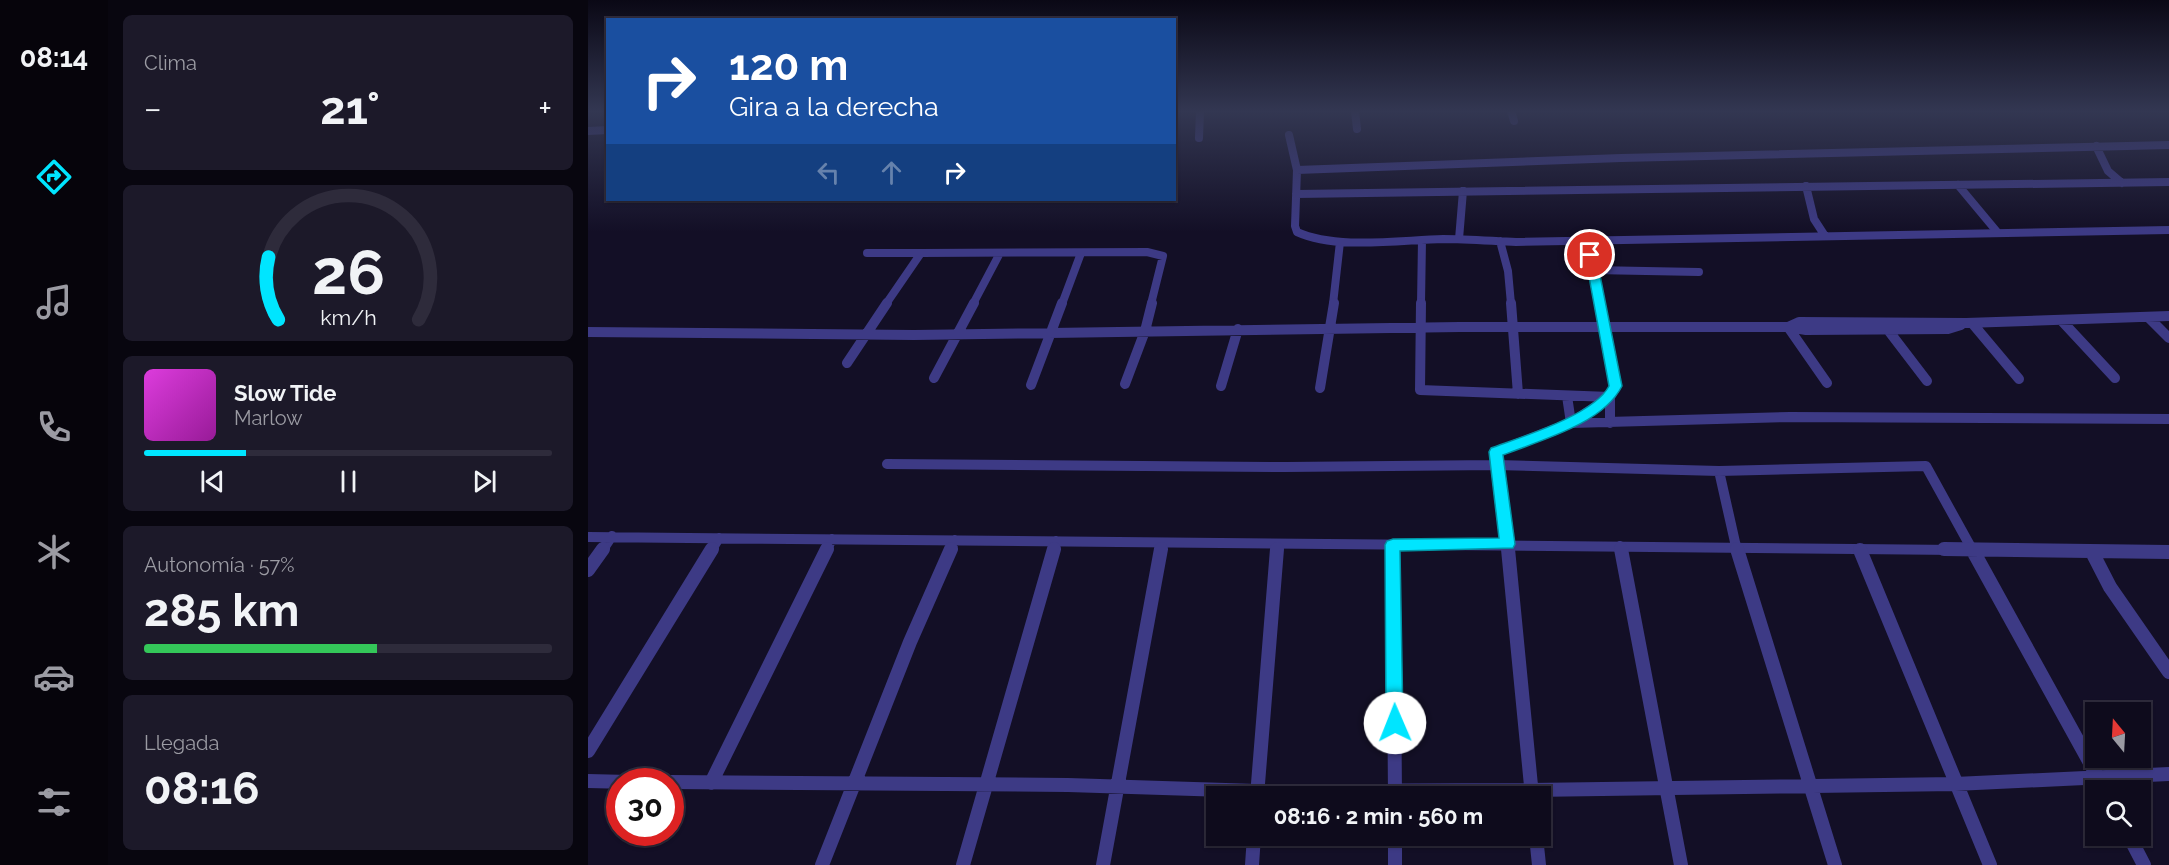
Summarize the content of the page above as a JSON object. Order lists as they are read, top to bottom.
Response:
{
  "north": "top",
  "page": {
    "tabs": "08:14",
    "tile": [
      "Clima",
      ["Autonomía · 57%", "285 km"],
      ["Llegada", "08:16"]
    ],
    "turn": ["120 m", "Gira a la derecha"],
    "heat": ["−", "21°", "+"],
    "song": ["Slow Tide", "Marlow"],
    "limit": "30",
    "trip": "08:16 · 2 min · 560 m",
    "gauge": ["26", "km/h"]
  }
}
